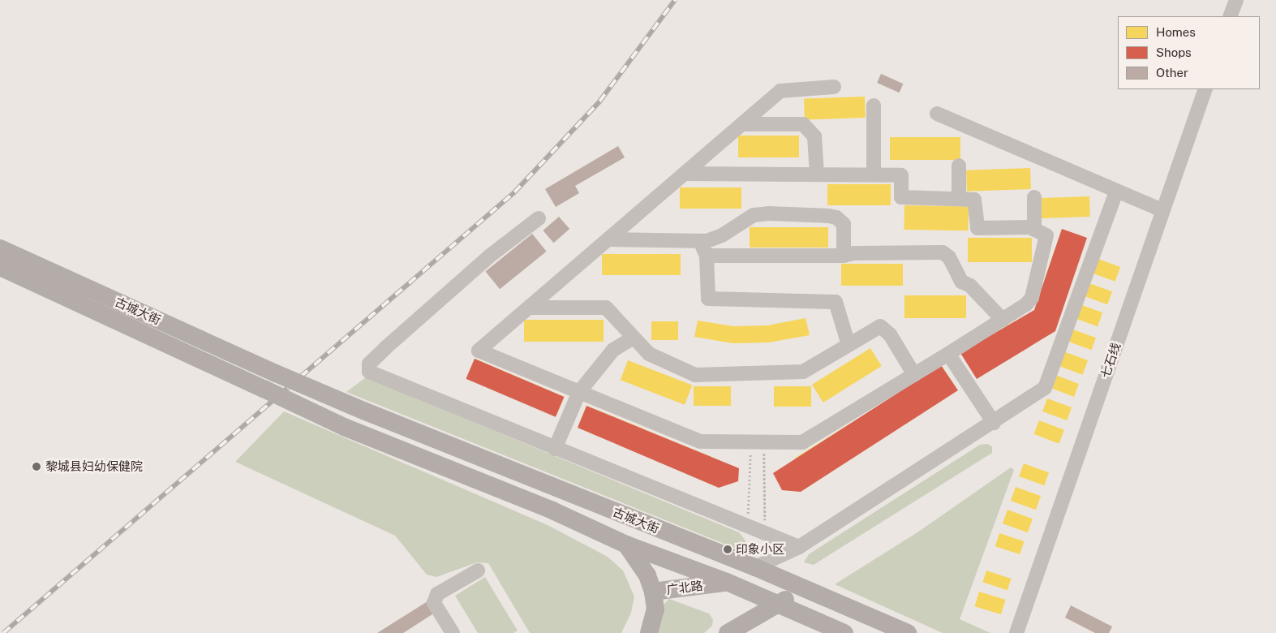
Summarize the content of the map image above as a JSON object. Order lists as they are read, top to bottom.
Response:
{
  "streets": {
    "main road": ["古城大街", "广北路"],
    "street": ["七石线"]
  },
  "crossings": [
    ["古城大街", "广北路"]
  ],
  "places": ["黎城县妇幼保健院", "印象小区"],
  "legend": ["Homes", "Shops", "Other"]
}
